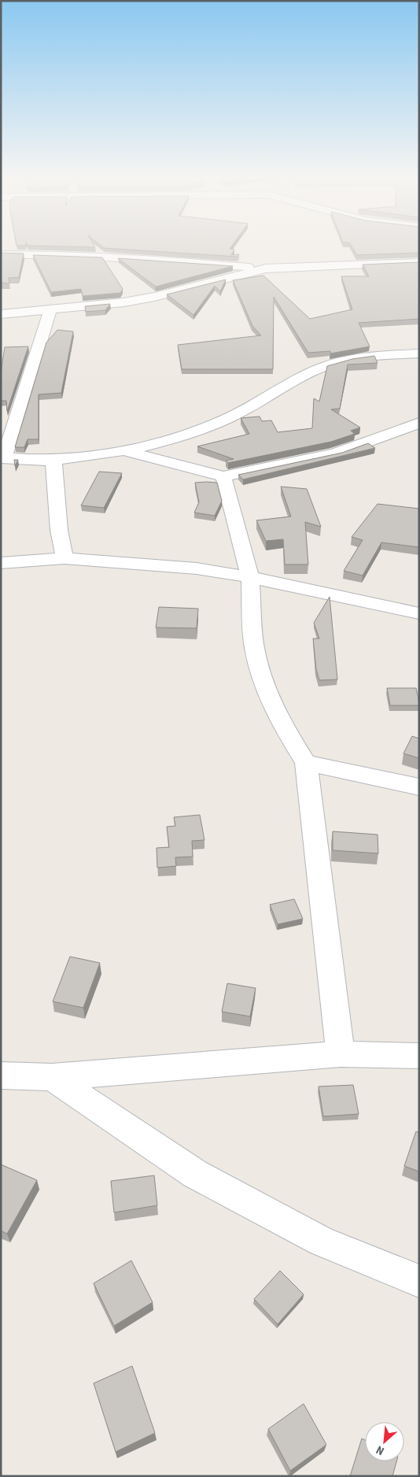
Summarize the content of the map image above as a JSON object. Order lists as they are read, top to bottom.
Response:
{
  "north": "bottom left"
}
